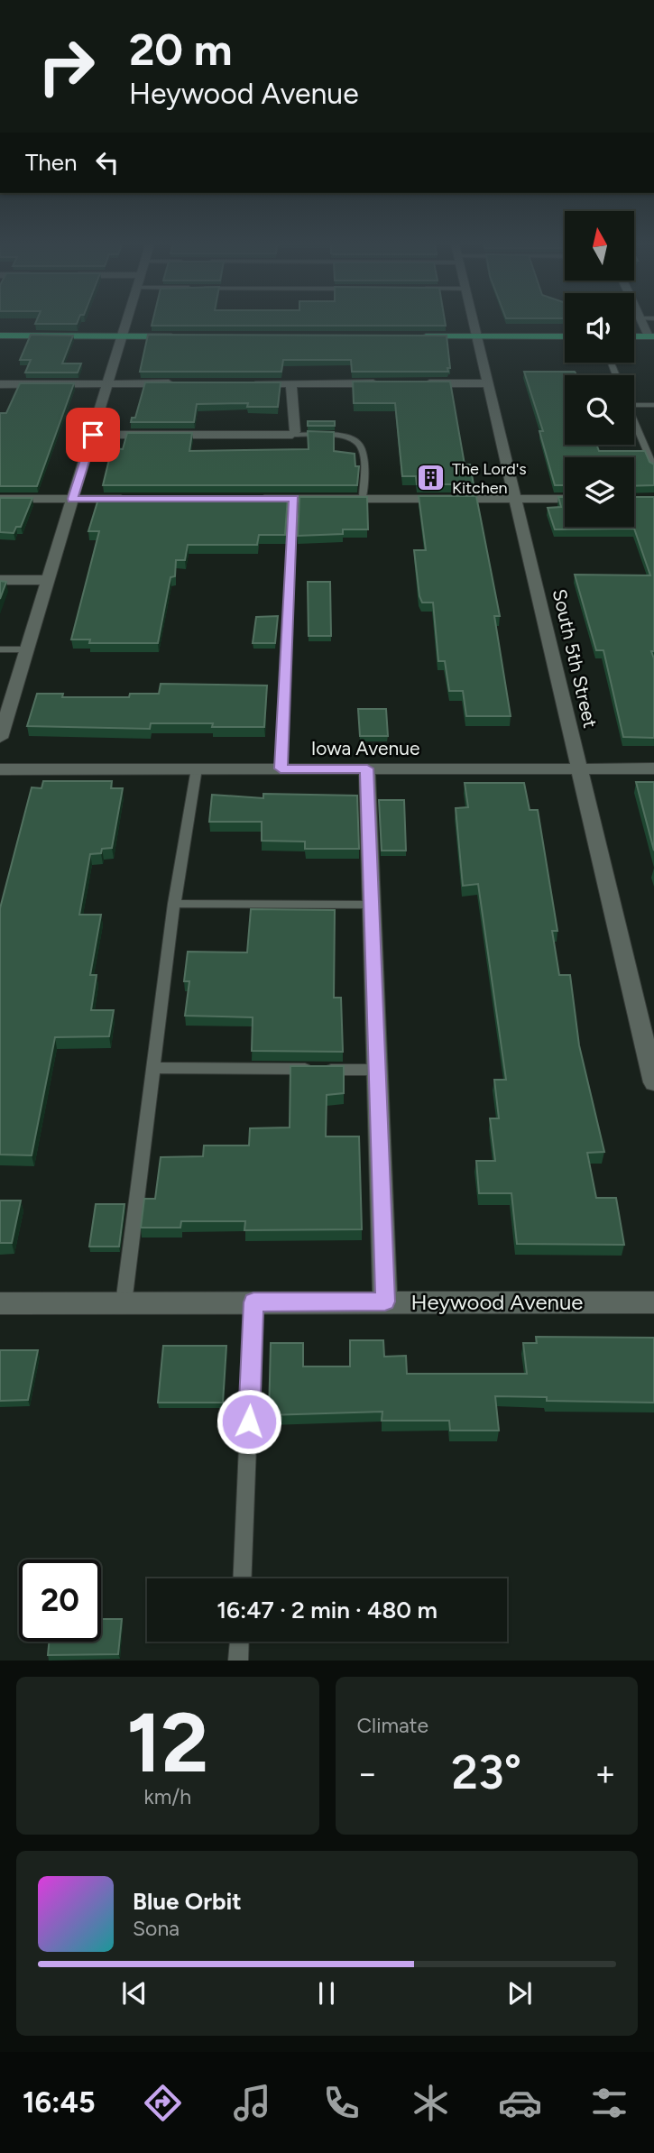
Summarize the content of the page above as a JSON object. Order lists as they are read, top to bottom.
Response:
{
  "streets": {
    "street": ["South 5th Street", "Iowa Avenue", "Heywood Avenue"]
  },
  "crossings": [
    ["South 5th Street", "Iowa Avenue"]
  ],
  "places": {
    "building": ["The Lord's Kitchen"]
  },
  "north": "top",
  "page": {
    "turn": ["20 m", "Heywood Avenue"],
    "then": "Then",
    "limit": "20",
    "trip": "16:47 · 2 min · 480 m",
    "tile": [
      ["12", "km/h"],
      "Climate"
    ],
    "heat": ["−", "23°", "+"],
    "song": ["Blue Orbit", "Sona"],
    "tabs": "16:45"
  }
}
